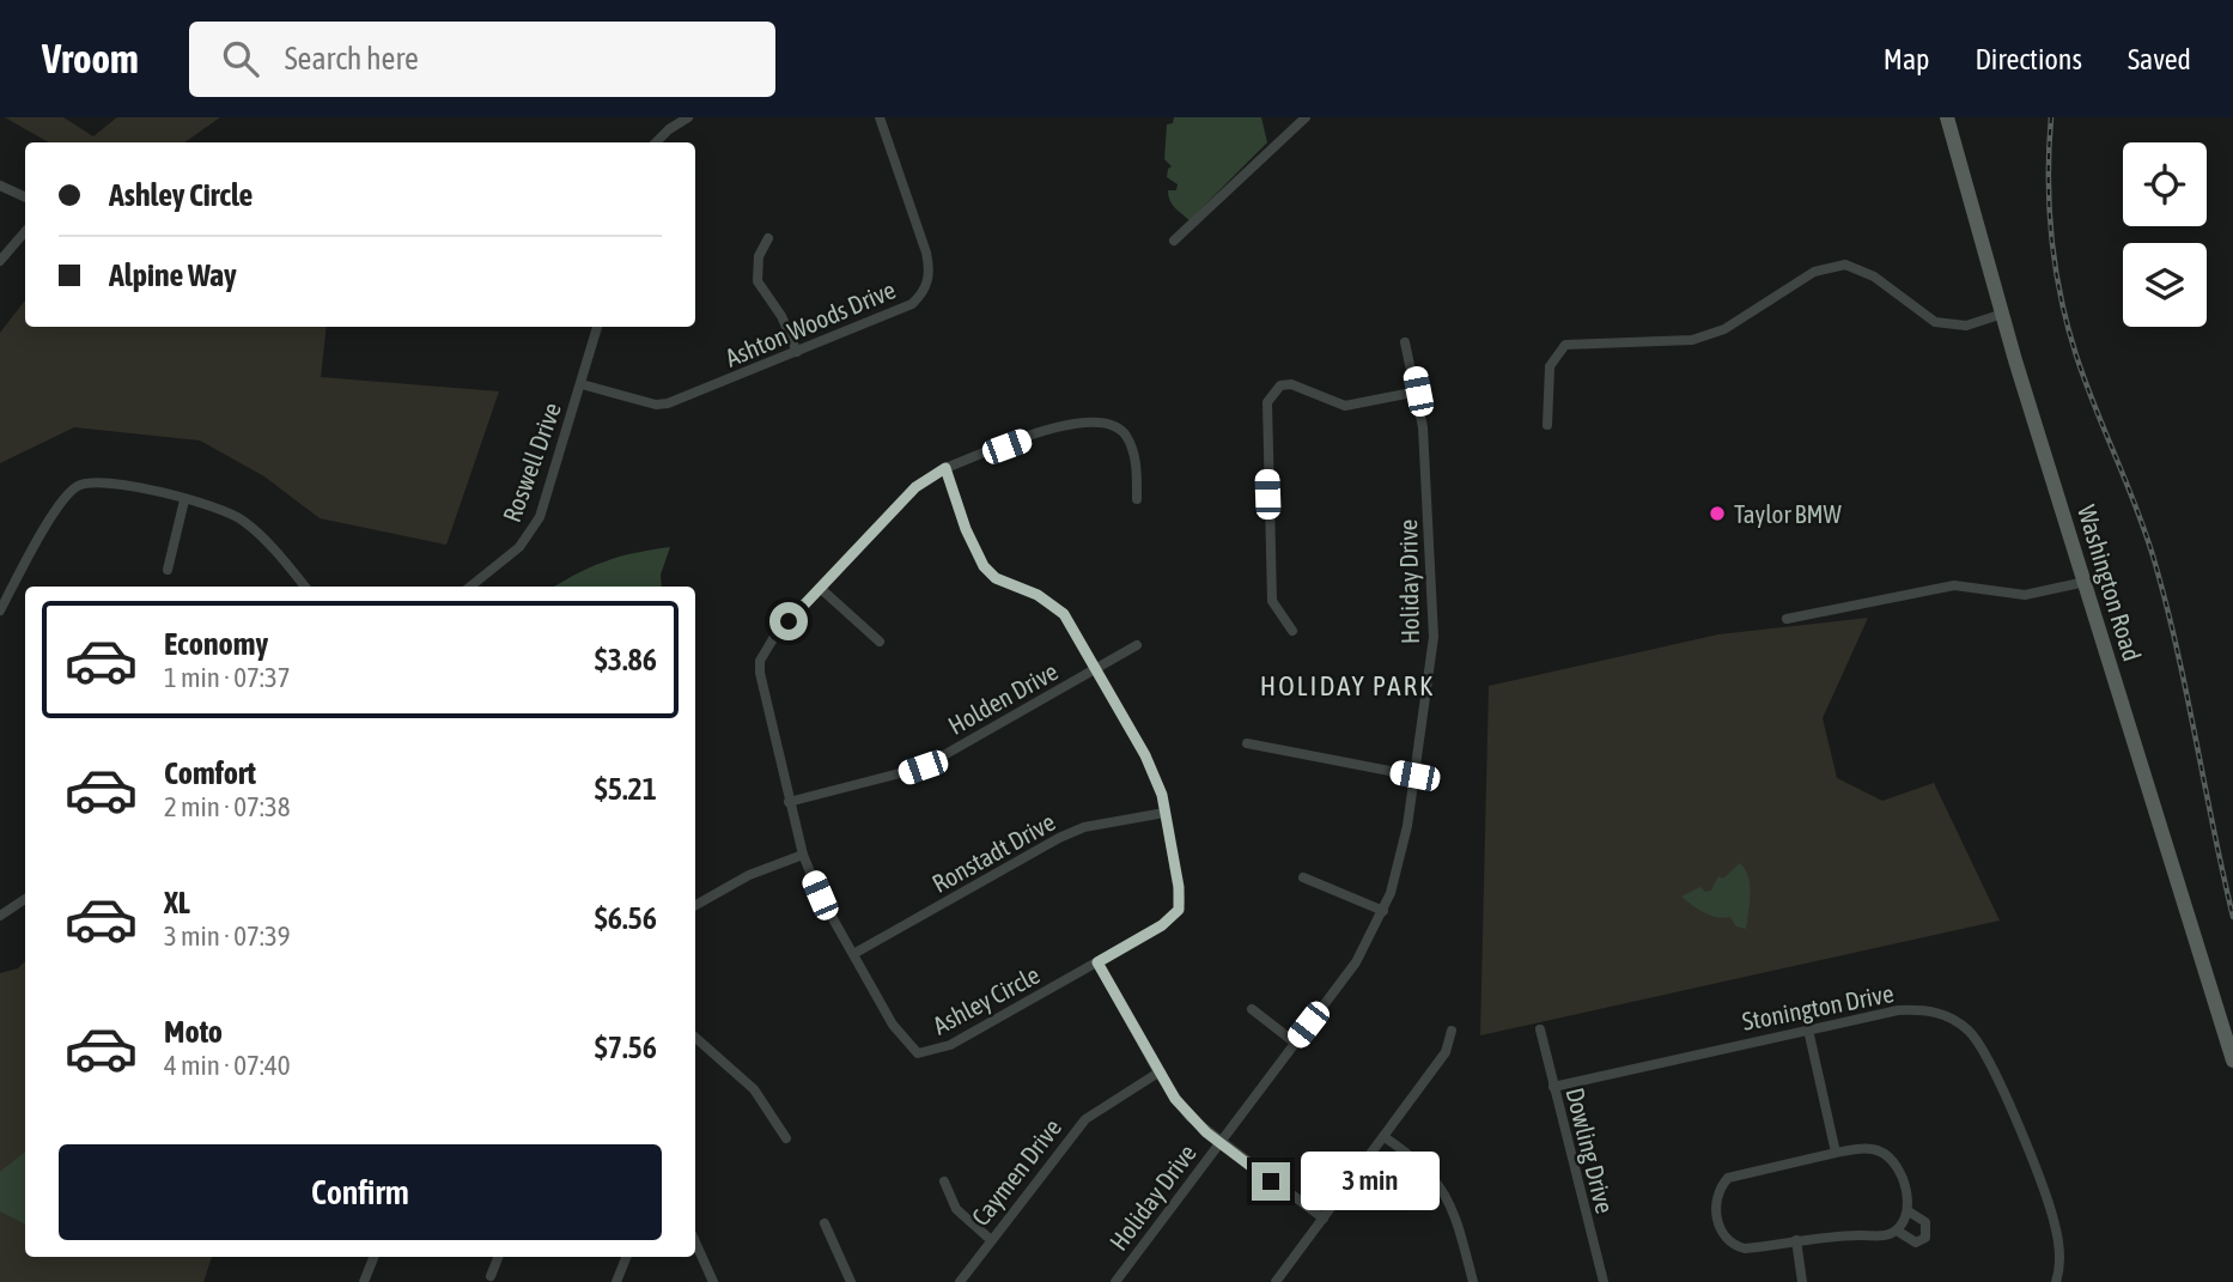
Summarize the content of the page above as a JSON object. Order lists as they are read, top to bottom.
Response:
{
  "streets": {
    "main road": ["Washington Road"],
    "street": [
      "Ashton Woods Drive",
      "Roswell Drive",
      "Holiday Drive",
      "Holden Drive",
      "Ronstadt Drive",
      "Ashley Circle",
      "Stonington Drive",
      "Dowling Drive",
      "Caymen Drive"
    ]
  },
  "crossings": [
    ["Ashton Woods Drive", "Roswell Drive"],
    ["Holden Drive", "Ashley Circle"],
    ["Ronstadt Drive", "Ashley Circle"],
    ["Stonington Drive", "Dowling Drive"]
  ],
  "districts": ["HOLIDAY PARK"],
  "places": ["Taylor BMW"],
  "page": {
    "header": "Vroom",
    "search": "Search here",
    "nav": ["Map", "Directions", "Saved"],
    "banner": ["Ashley Circle", "Alpine Way"],
    "list": [
      {
        "name": "Economy",
        "note": "1 min · 07:37",
        "value": "$3.86"
      },
      {
        "name": "Comfort",
        "note": "2 min · 07:38",
        "value": "$5.21"
      },
      {
        "name": "XL",
        "note": "3 min · 07:39",
        "value": "$6.56"
      },
      {
        "name": "Moto",
        "note": "4 min · 07:40",
        "value": "$7.56"
      }
    ],
    "buttons": "Confirm",
    "bubble": "3 min"
  }
}
